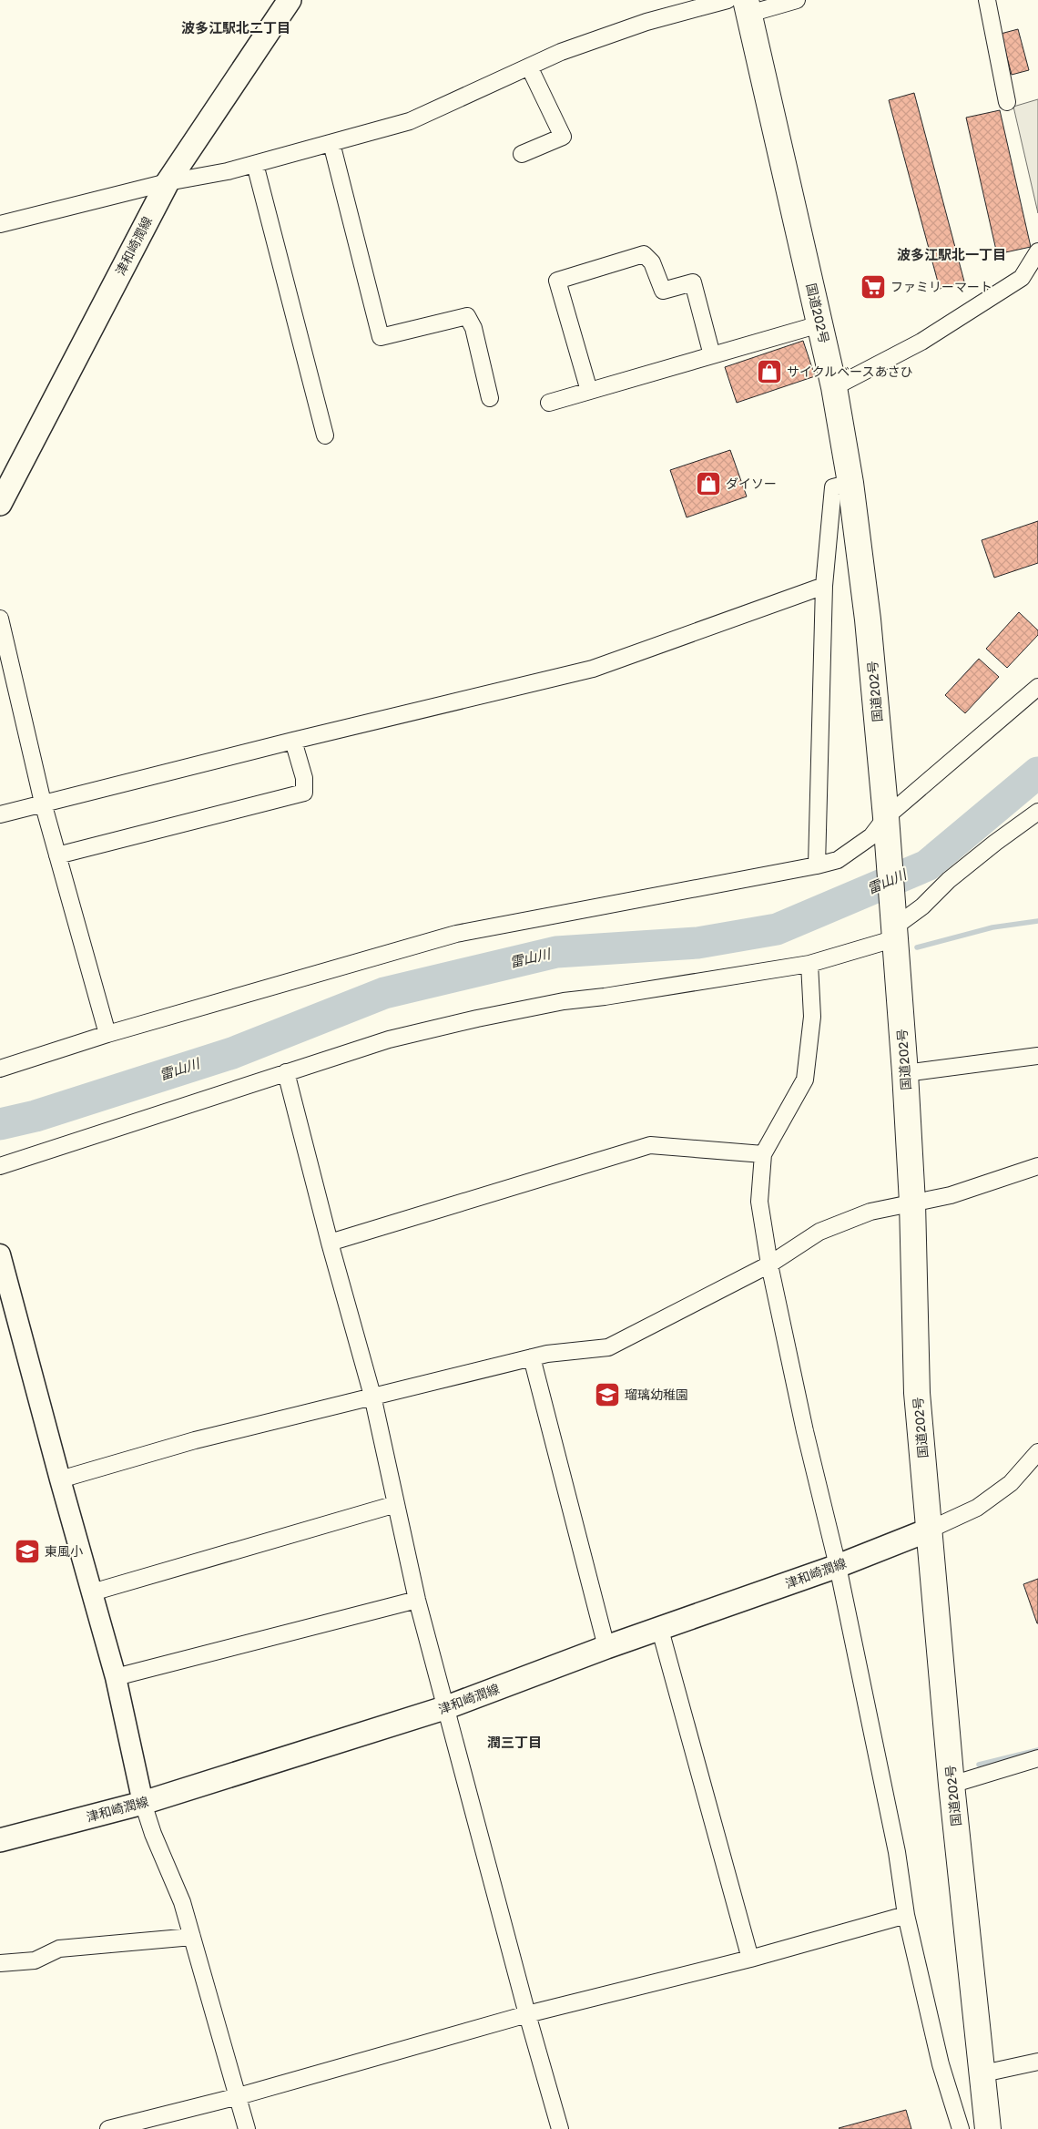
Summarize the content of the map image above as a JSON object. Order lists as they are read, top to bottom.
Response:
{
  "streets": {
    "highway": ["国道202号"],
    "main road": ["津和崎潤線"]
  },
  "crossings": [
    ["津和崎潤線", "国道202号"]
  ],
  "districts": ["波多江駅北二丁目", "波多江駅北一丁目", "潤三丁目"],
  "water": ["雷山川"],
  "places": {
    "supermarket": ["ファミリーマート"],
    "shop": ["サイクルベースあさひ", "ダイソー"],
    "school or university": ["瑠璃幼稚園", "東風小"]
  }
}
